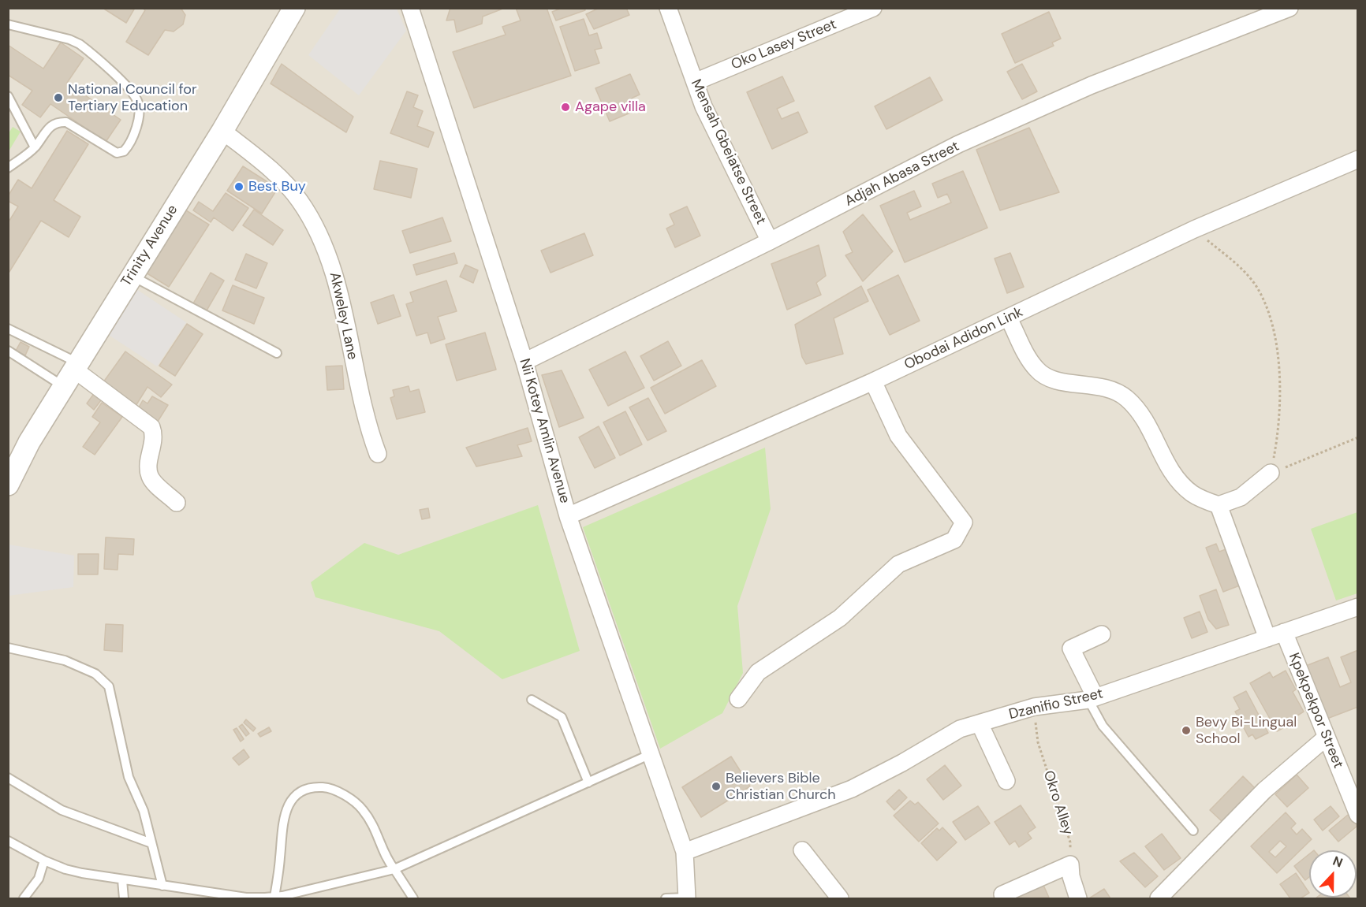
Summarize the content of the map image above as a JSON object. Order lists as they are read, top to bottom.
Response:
{
  "streets": {
    "street": [
      "Oko Lasey Street",
      "Mensah Gbeiatse Street",
      "Adjah Abasa Street",
      "Trinity Avenue",
      "Akweley Lane",
      "Obodai Adidon Link",
      "Nii Kotey Amlin Avenue",
      "Dzanifio Street",
      "Kpekpekpor Street"
    ],
    "path": ["Okro Alley"]
  },
  "crossings": [
    ["Oko Lasey Street", "Mensah Gbeiatse Street"],
    ["Mensah Gbeiatse Street", "Adjah Abasa Street"],
    ["Adjah Abasa Street", "Nii Kotey Amlin Avenue"],
    ["Trinity Avenue", "Akweley Lane"],
    ["Obodai Adidon Link", "Nii Kotey Amlin Avenue"],
    ["Nii Kotey Amlin Avenue", "Dzanifio Street"],
    ["Dzanifio Street", "Kpekpekpor Street"],
    ["Dzanifio Street", "Okro Alley"]
  ],
  "places": [
    "National Council for Tertiary Education",
    "Agape villa",
    "Best Buy",
    "Bevy Bi-Lingual School",
    "Believers Bible Christian Church"
  ],
  "north": "top"
}
